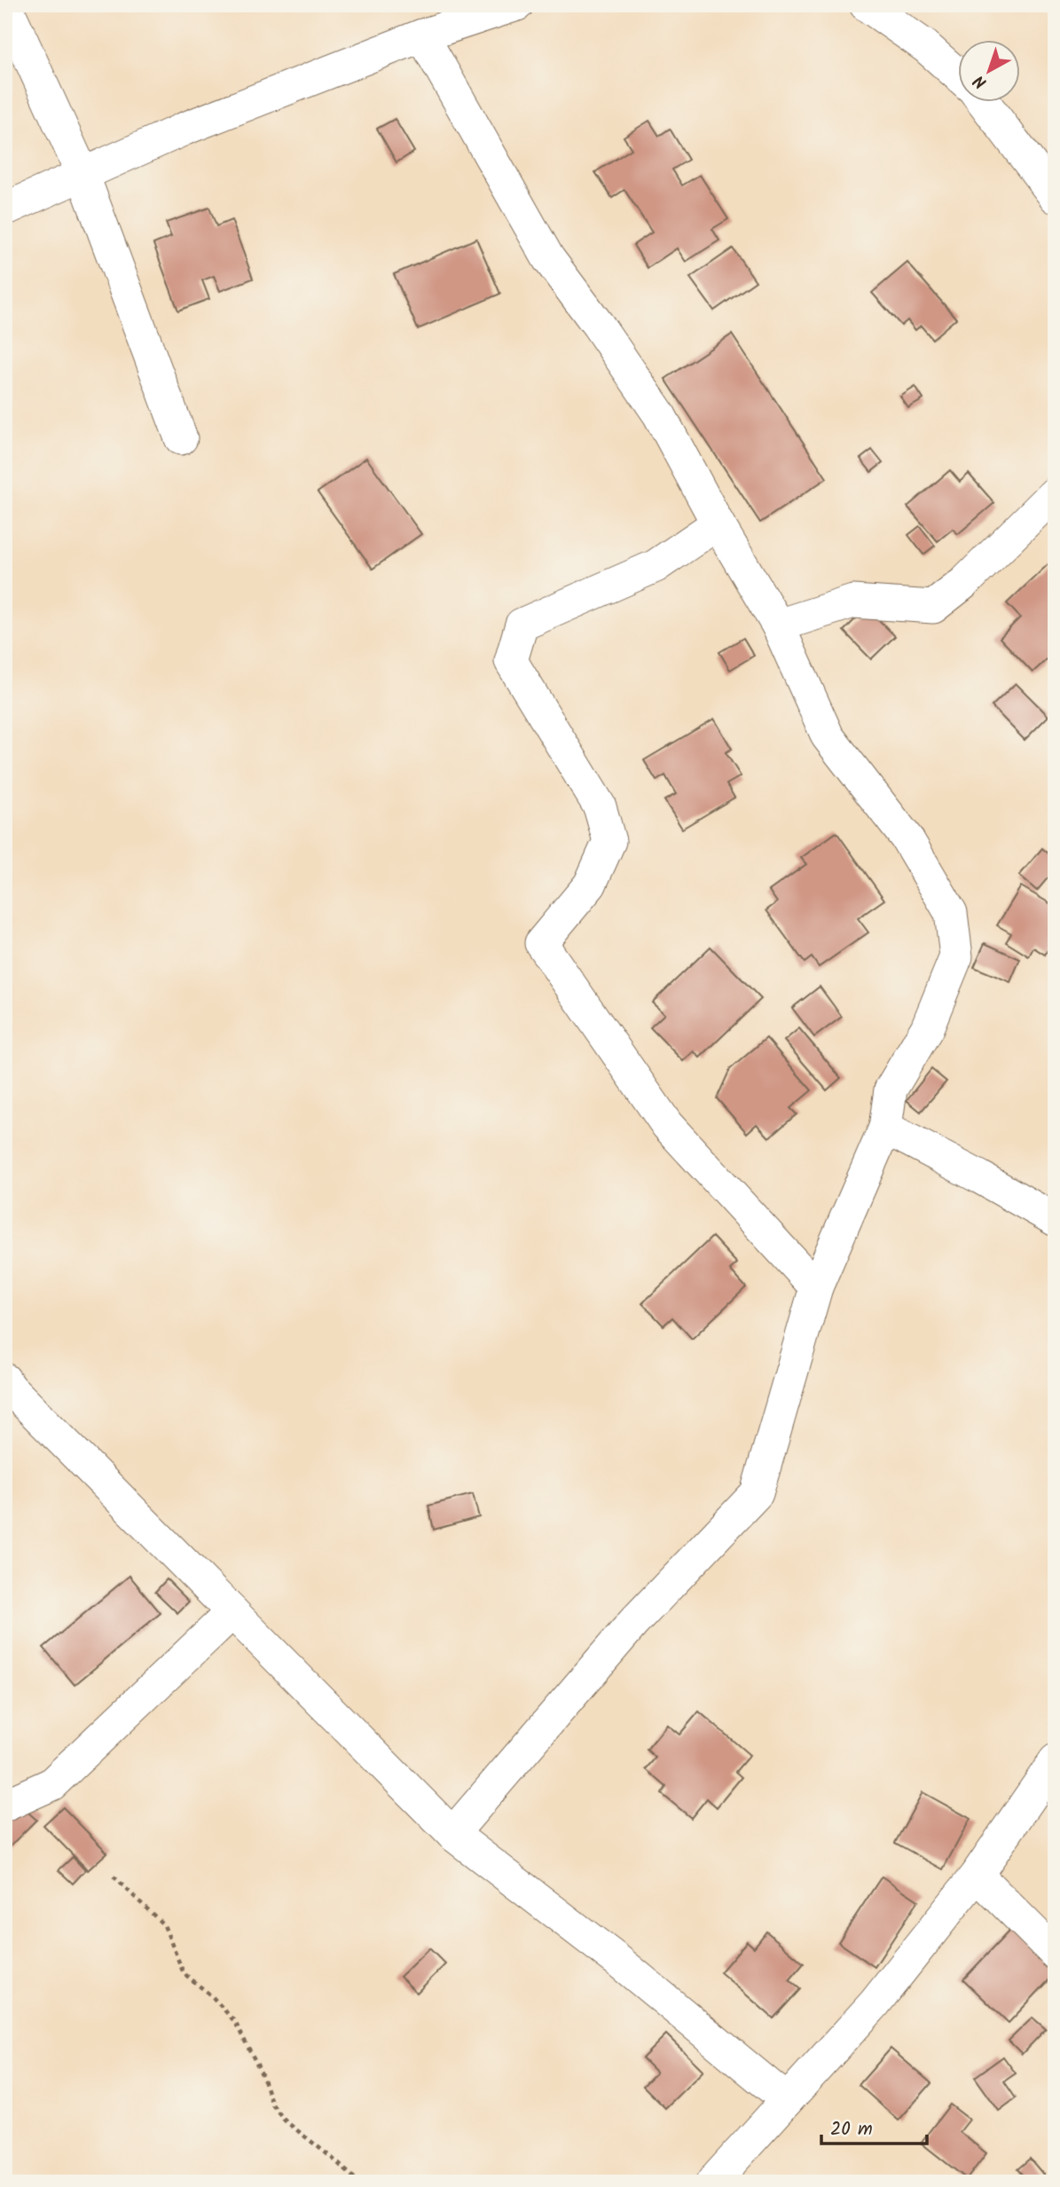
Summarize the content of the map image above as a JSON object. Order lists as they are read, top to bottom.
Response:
{
  "scale_bar": "20 m",
  "north": "bottom left"
}
